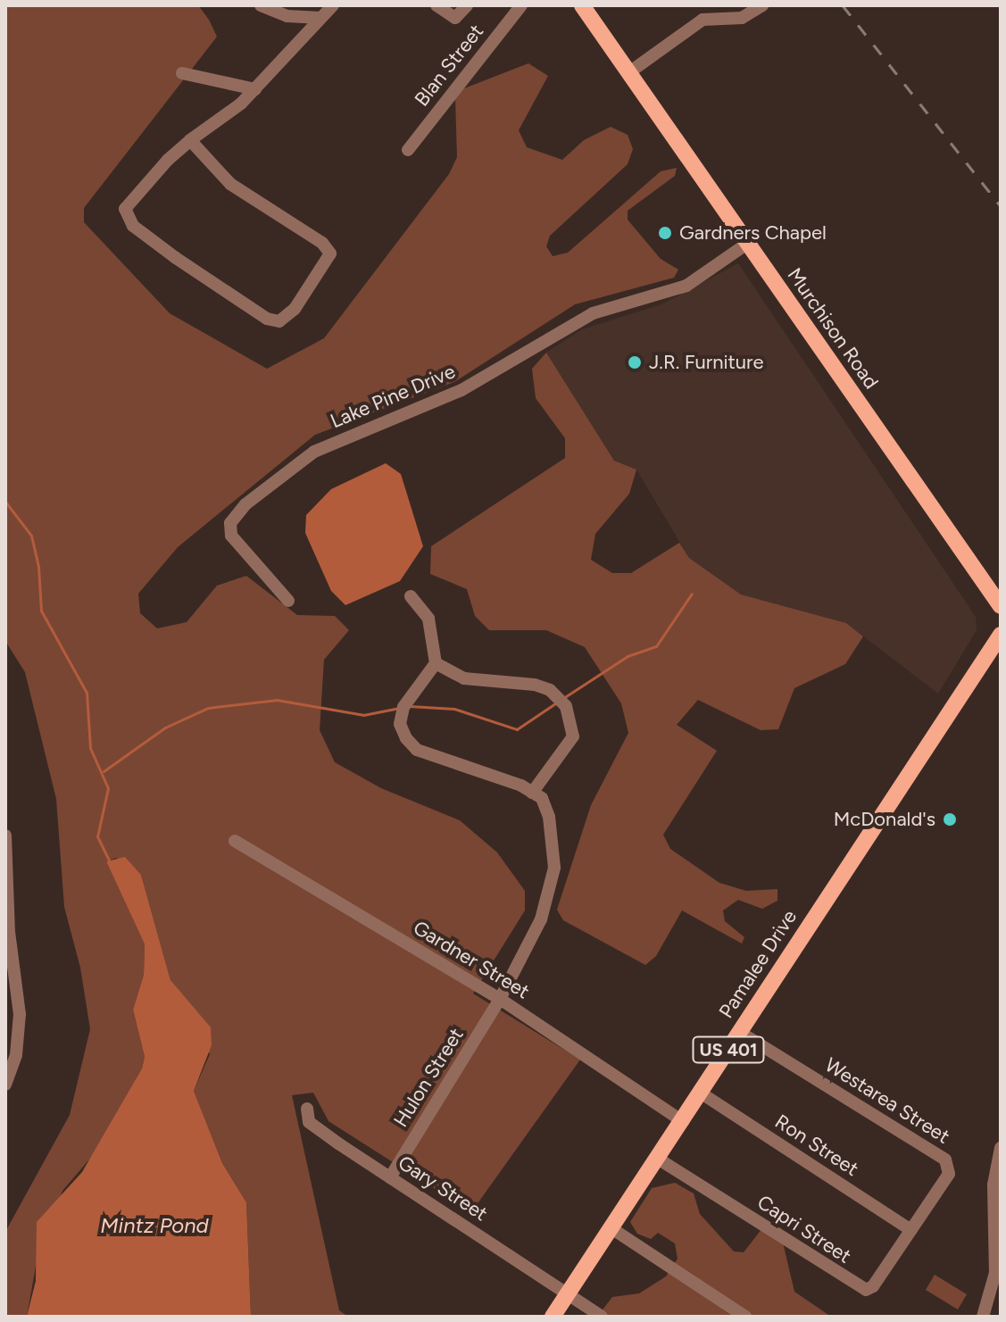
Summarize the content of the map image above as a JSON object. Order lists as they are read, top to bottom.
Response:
{
  "streets": {
    "main road": ["Murchison Road", "Pamalee Drive", "US 401"],
    "street": [
      "Blan Street",
      "Lake Pine Drive",
      "Gardner Street",
      "Hulon Street",
      "Westarea Street",
      "Ron Street",
      "Gary Street",
      "Capri Street"
    ]
  },
  "crossings": [
    ["Murchison Road", "Lake Pine Drive"],
    ["Gardner Street", "Pamalee Drive"],
    ["Gardner Street", "Hulon Street"],
    ["Pamalee Drive", "Westarea Street"],
    ["Pamalee Drive", "Ron Street"],
    ["Pamalee Drive", "Gary Street"],
    ["Pamalee Drive", "Capri Street"],
    ["Hulon Street", "Gary Street"],
    ["Westarea Street", "Ron Street"],
    ["Westarea Street", "Capri Street"],
    ["Ron Street", "Capri Street"]
  ],
  "water": ["Mintz Pond"],
  "places": ["Gardners Chapel", "J.R. Furniture", "McDonald's"]
}
